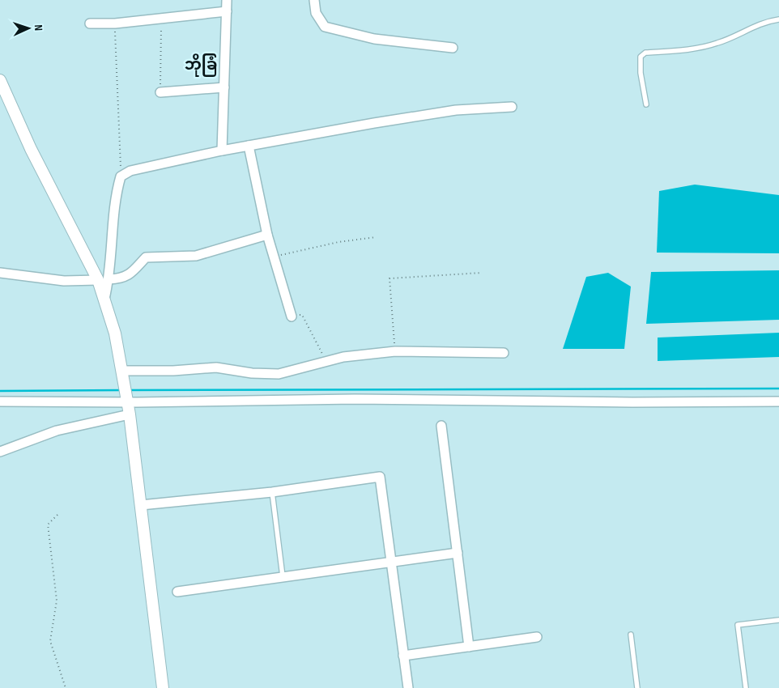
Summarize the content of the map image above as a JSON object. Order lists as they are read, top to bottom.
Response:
{
  "districts": ["ဘိုခြံ"],
  "north": "right"
}
